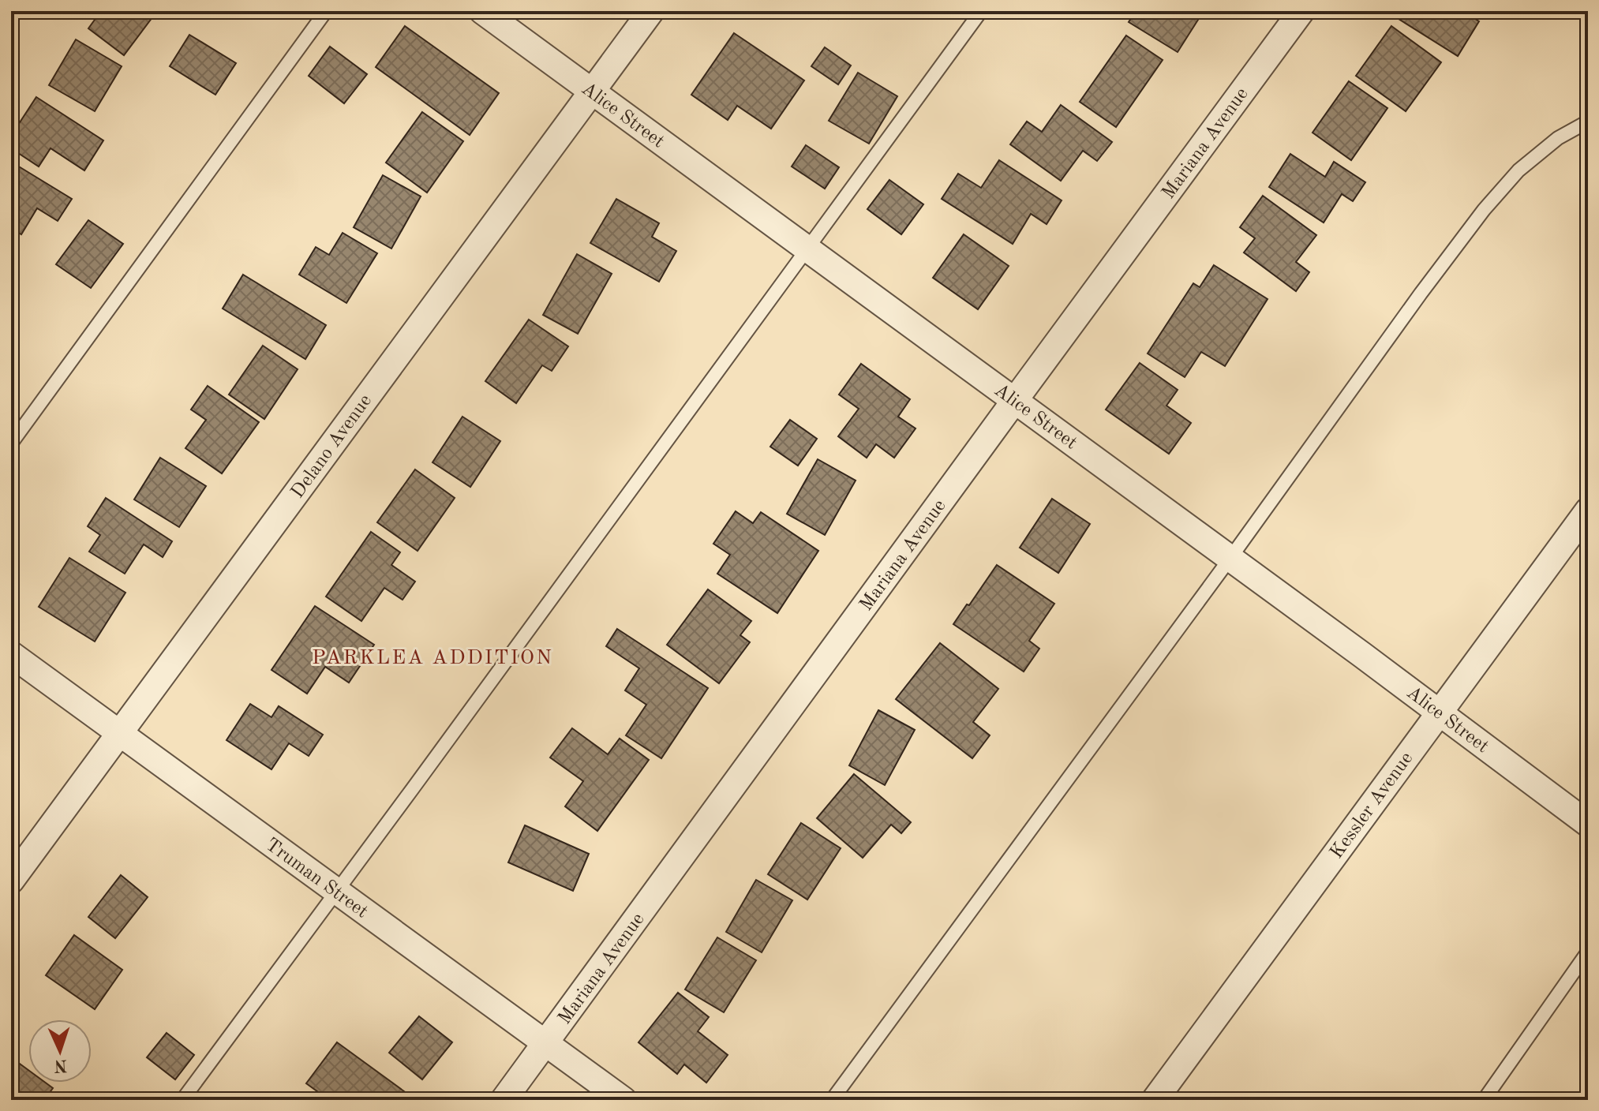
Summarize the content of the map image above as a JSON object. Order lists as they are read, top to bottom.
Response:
{
  "streets": {
    "street": [
      "Alice Street",
      "Mariana Avenue",
      "Delano Avenue",
      "Kessler Avenue",
      "Truman Street"
    ]
  },
  "crossings": [
    ["Alice Street", "Mariana Avenue"],
    ["Alice Street", "Delano Avenue"],
    ["Alice Street", "Kessler Avenue"],
    ["Mariana Avenue", "Truman Street"],
    ["Delano Avenue", "Truman Street"]
  ],
  "districts": ["PARKLEA ADDITION"],
  "north": "bottom"
}
